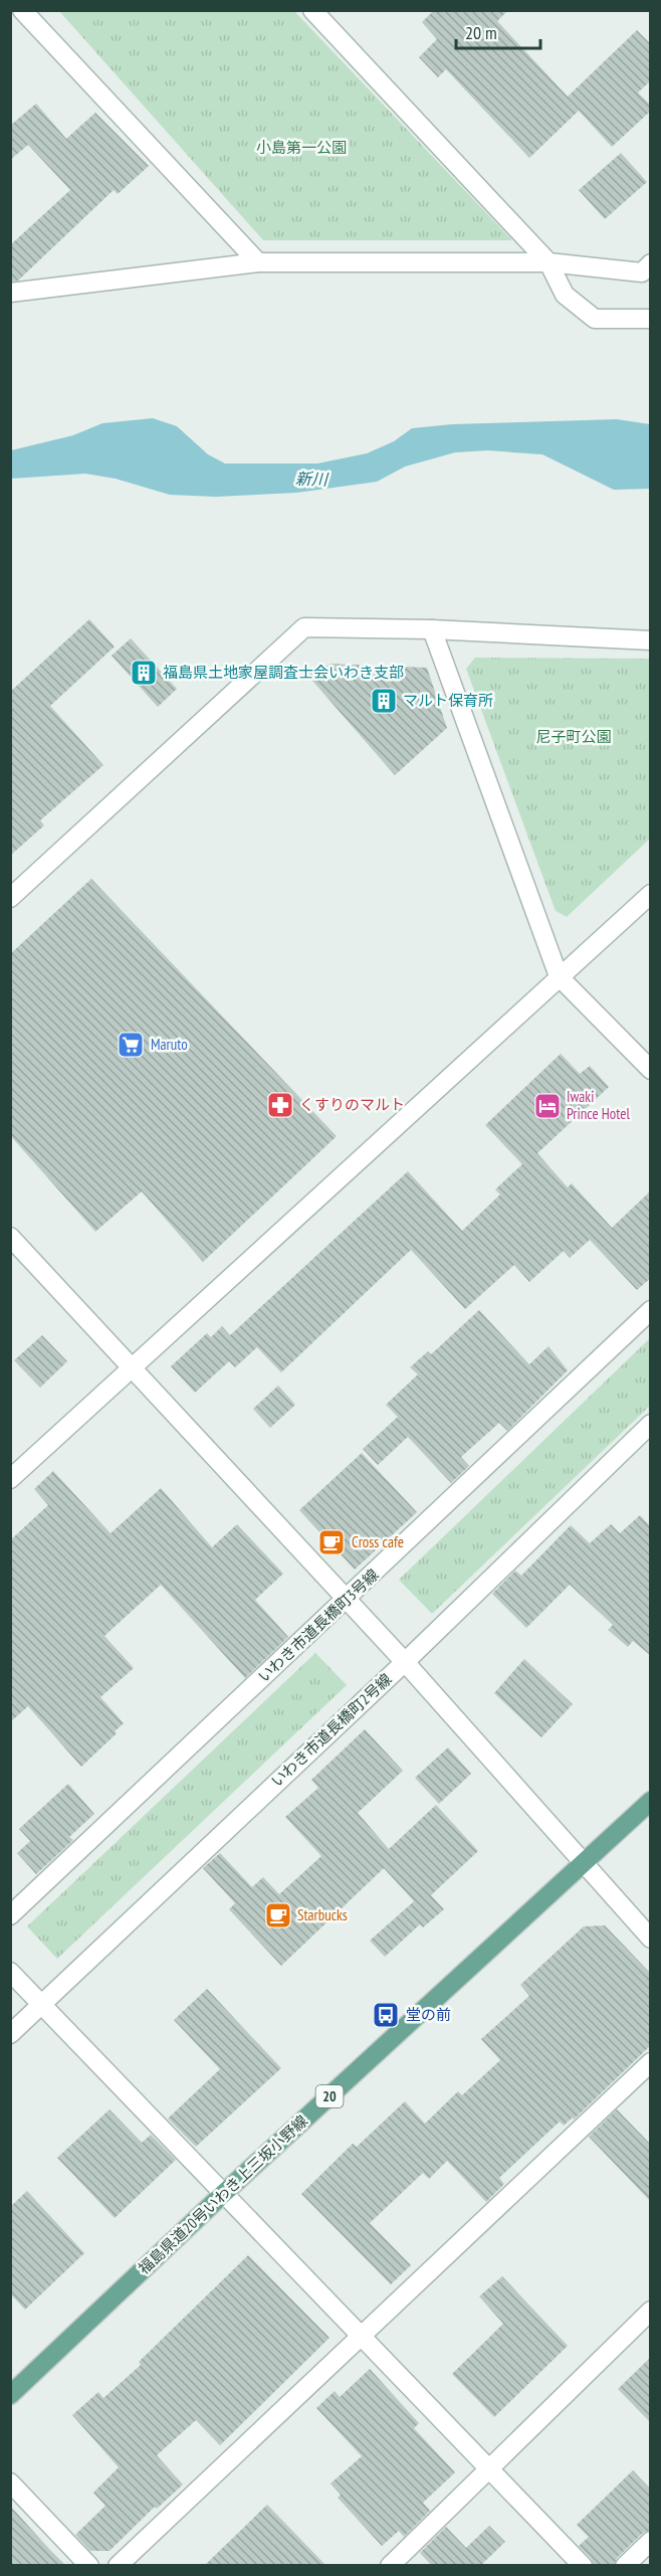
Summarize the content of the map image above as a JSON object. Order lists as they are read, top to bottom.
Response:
{
  "streets": {
    "main road": ["20", "福島県道20号いわき上三坂小野線"],
    "street": ["いわき市道長橋町3号線", "いわき市道長橋町2号線"]
  },
  "water": ["新川"],
  "parks": ["小島第一公園", "尼子町公園"],
  "places": {
    "building": ["福島県土地家屋調査士会いわき支部", "マルト保育所"],
    "supermarket": ["Maruto"],
    "pharmacy": ["くすりのマルト"],
    "hotel": ["Iwaki Prince Hotel"],
    "cafe": ["Cross cafe", "Starbucks"],
    "bus stop": ["堂の前"]
  },
  "scale_bar": "20 m"
}
